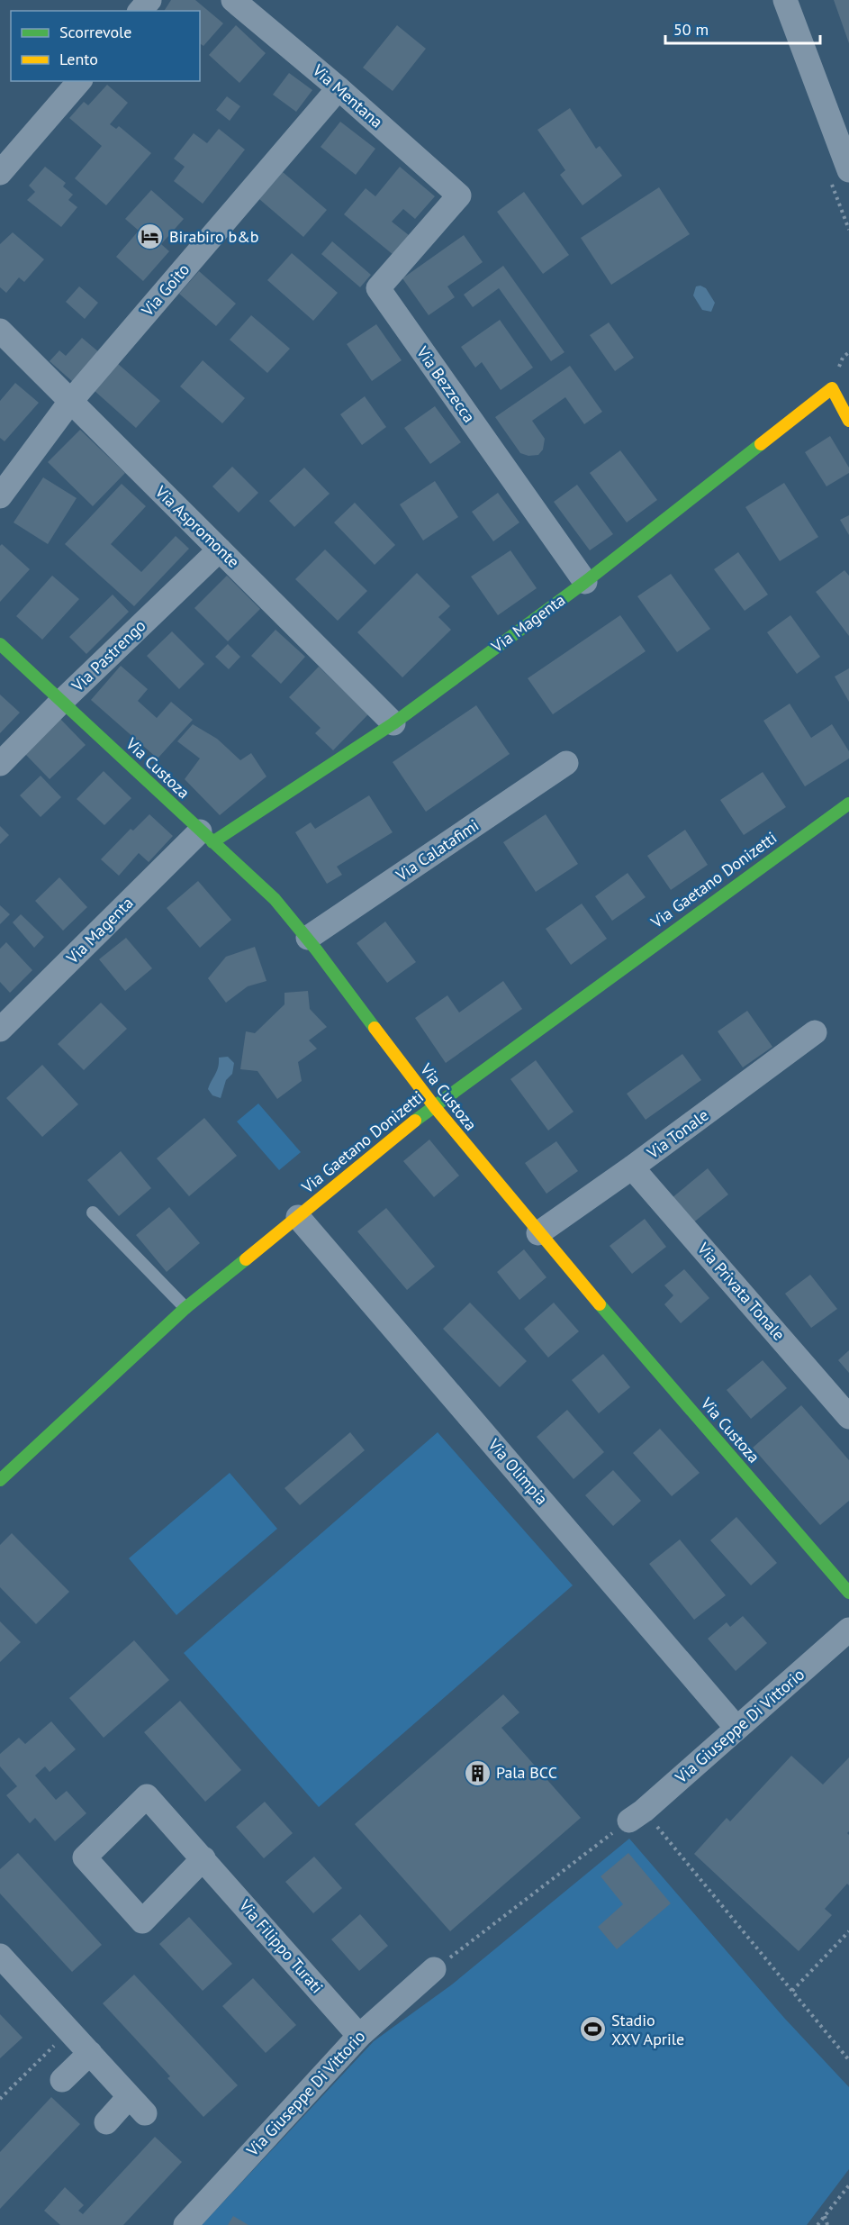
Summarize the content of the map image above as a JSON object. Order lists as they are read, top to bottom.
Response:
{
  "streets": {
    "street": [
      "Via Mentana",
      "Via Goito",
      "Via Bezzecca",
      "Via Aspromonte",
      "Via Magenta",
      "Via Pastrengo",
      "Via Custoza",
      "Via Calatafimi",
      "Via Gaetano Donizetti",
      "Via Tonale",
      "Via Privata Tonale",
      "Via Olimpia",
      "Via Giuseppe Di Vittorio",
      "Via Filippo Turati"
    ]
  },
  "crossings": [
    ["Via Mentana", "Via Goito"],
    ["Via Mentana", "Via Bezzecca"],
    ["Via Goito", "Via Aspromonte"],
    ["Via Bezzecca", "Via Magenta"],
    ["Via Aspromonte", "Via Magenta"],
    ["Via Aspromonte", "Via Pastrengo"],
    ["Via Magenta", "Via Custoza"],
    ["Via Pastrengo", "Via Custoza"],
    ["Via Custoza", "Via Calatafimi"],
    ["Via Custoza", "Via Gaetano Donizetti"],
    ["Via Custoza", "Via Tonale"],
    ["Via Gaetano Donizetti", "Via Olimpia"],
    ["Via Tonale", "Via Privata Tonale"],
    ["Via Olimpia", "Via Giuseppe Di Vittorio"],
    ["Via Giuseppe Di Vittorio", "Via Filippo Turati"]
  ],
  "places": {
    "hotel": ["Birabiro b&b"],
    "building": ["Pala BCC"],
    "sports": ["Stadio XXV Aprile"]
  },
  "legend": ["Scorrevole", "Lento"],
  "scale_bar": "50 m"
}
